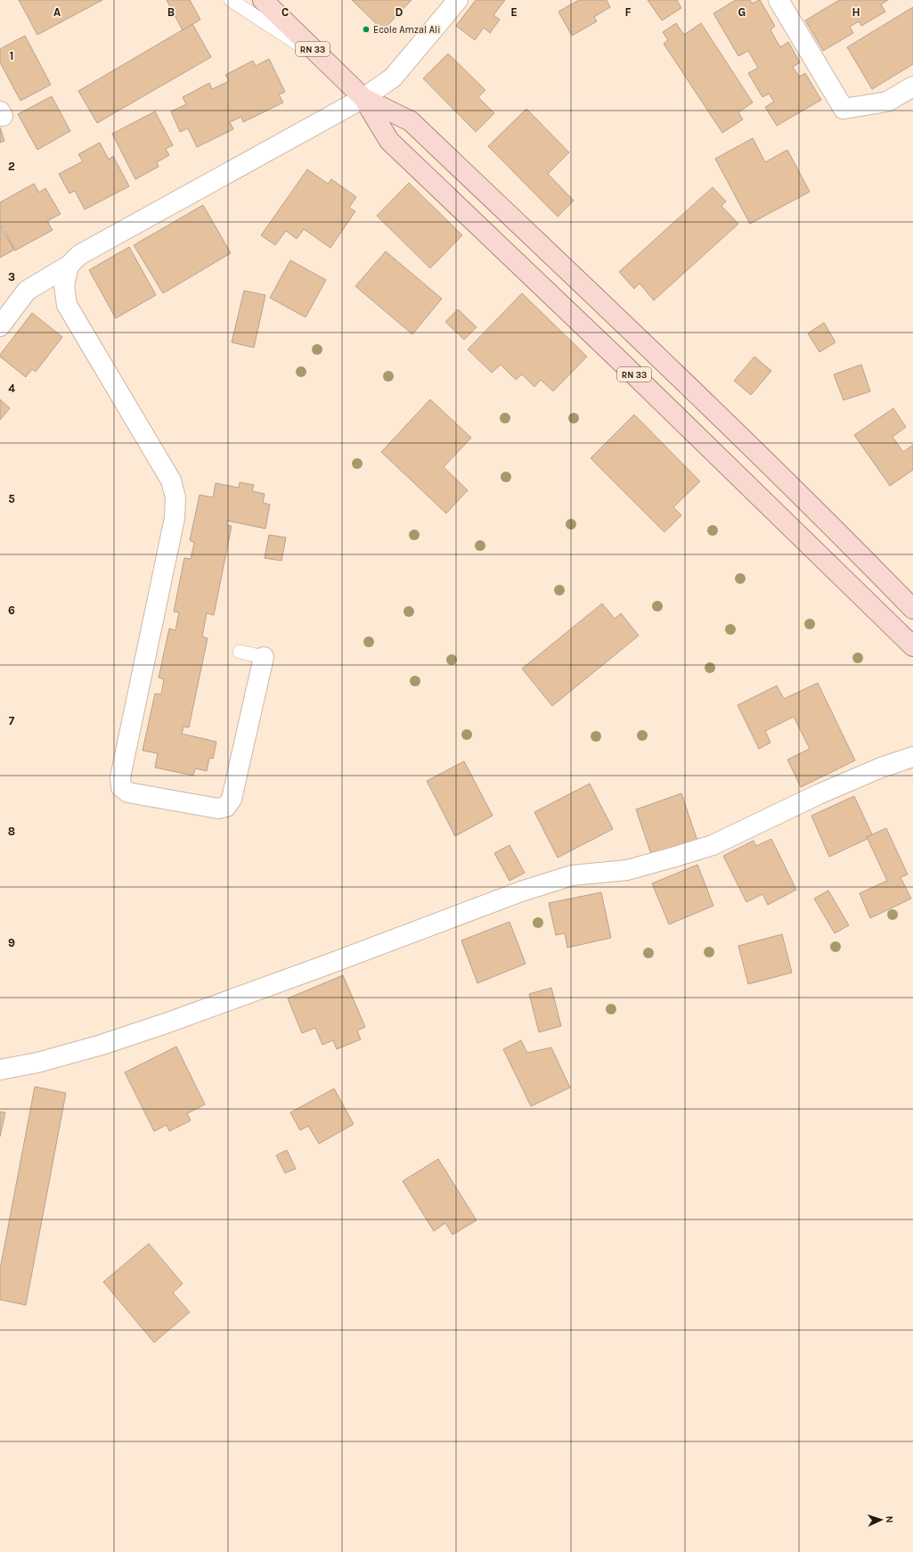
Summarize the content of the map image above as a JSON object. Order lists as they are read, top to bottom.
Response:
{
  "streets": {
    "main road": ["RN 33"]
  },
  "places": ["Ecole Amzal Ali"],
  "north": "right",
  "grid": {
    "columns": [
      "A",
      "B",
      "C",
      "D",
      "E",
      "F",
      "G",
      "H"
    ],
    "rows": [
      "1",
      "2",
      "3",
      "4",
      "5",
      "6",
      "7",
      "8",
      "9"
    ]
  }
}
